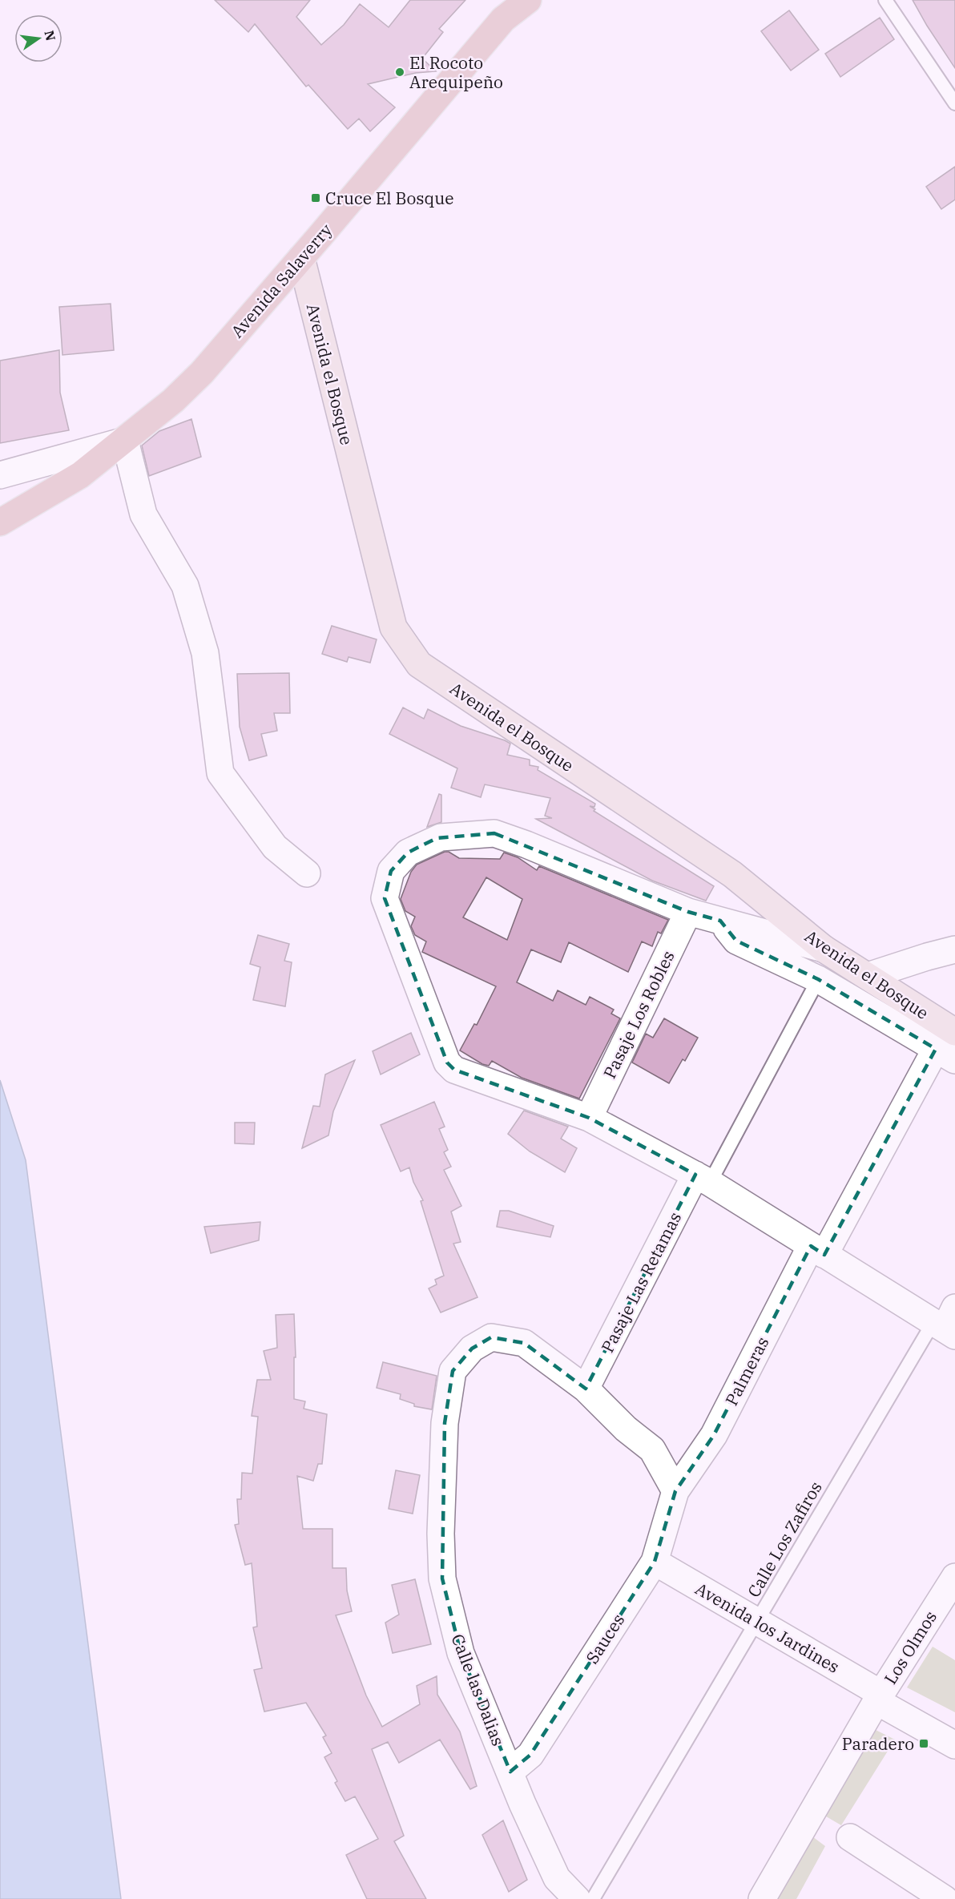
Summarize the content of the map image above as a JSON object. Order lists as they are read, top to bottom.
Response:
{
  "streets": {
    "main road": ["Avenida Salaverry"],
    "street": [
      "Avenida el Bosque",
      "Pasaje Los Robles",
      "Pasaje Las Retamas",
      "Palmeras",
      "Avenida los Jardines",
      "Sauces",
      "Los Olmos",
      "Calle las Dalias"
    ],
    "lane": ["Calle Los Zafiros"]
  },
  "crossings": [
    ["Avenida Salaverry", "Avenida el Bosque"],
    ["Pasaje Las Retamas", "Calle las Dalias"],
    ["Palmeras", "Sauces"],
    ["Calle Los Zafiros", "Avenida los Jardines"],
    ["Avenida los Jardines", "Sauces"],
    ["Avenida los Jardines", "Los Olmos"],
    ["Sauces", "Calle las Dalias"]
  ],
  "places": {
    "other": ["El Rocoto Arequipeño"],
    "transit": ["Cruce El Bosque", "Paradero"]
  },
  "north": "right"
}
